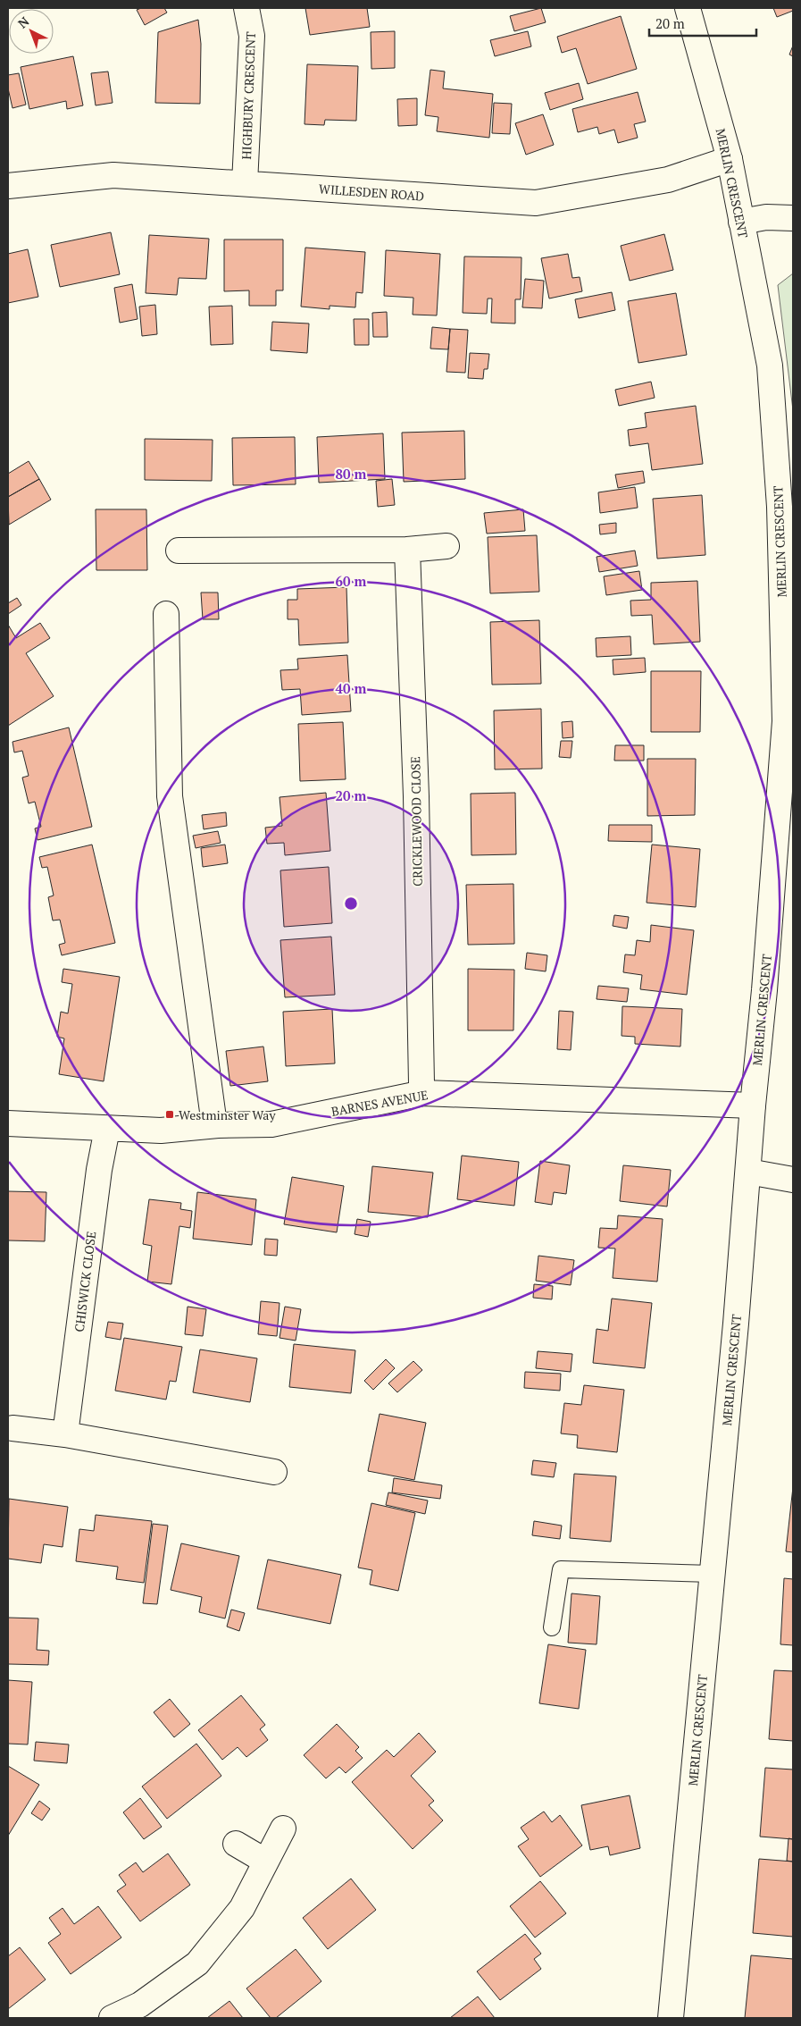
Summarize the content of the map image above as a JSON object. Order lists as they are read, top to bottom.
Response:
{
  "streets": {
    "street": [
      "HIGHBURY CRESCENT",
      "MERLIN CRESCENT",
      "WILLESDEN ROAD",
      "CRICKLEWOOD CLOSE",
      "BARNES AVENUE",
      "CHISWICK CLOSE"
    ]
  },
  "crossings": [
    ["HIGHBURY CRESCENT", "WILLESDEN ROAD"],
    ["MERLIN CRESCENT", "WILLESDEN ROAD"],
    ["MERLIN CRESCENT", "BARNES AVENUE"],
    ["CRICKLEWOOD CLOSE", "BARNES AVENUE"],
    ["BARNES AVENUE", "CHISWICK CLOSE"]
  ],
  "places": {
    "transit": ["Westminster Way"]
  },
  "scale_bar": "20 m",
  "north": "top left",
  "rings": [
    "80 m",
    "60 m",
    "40 m",
    "20 m"
  ]
}
